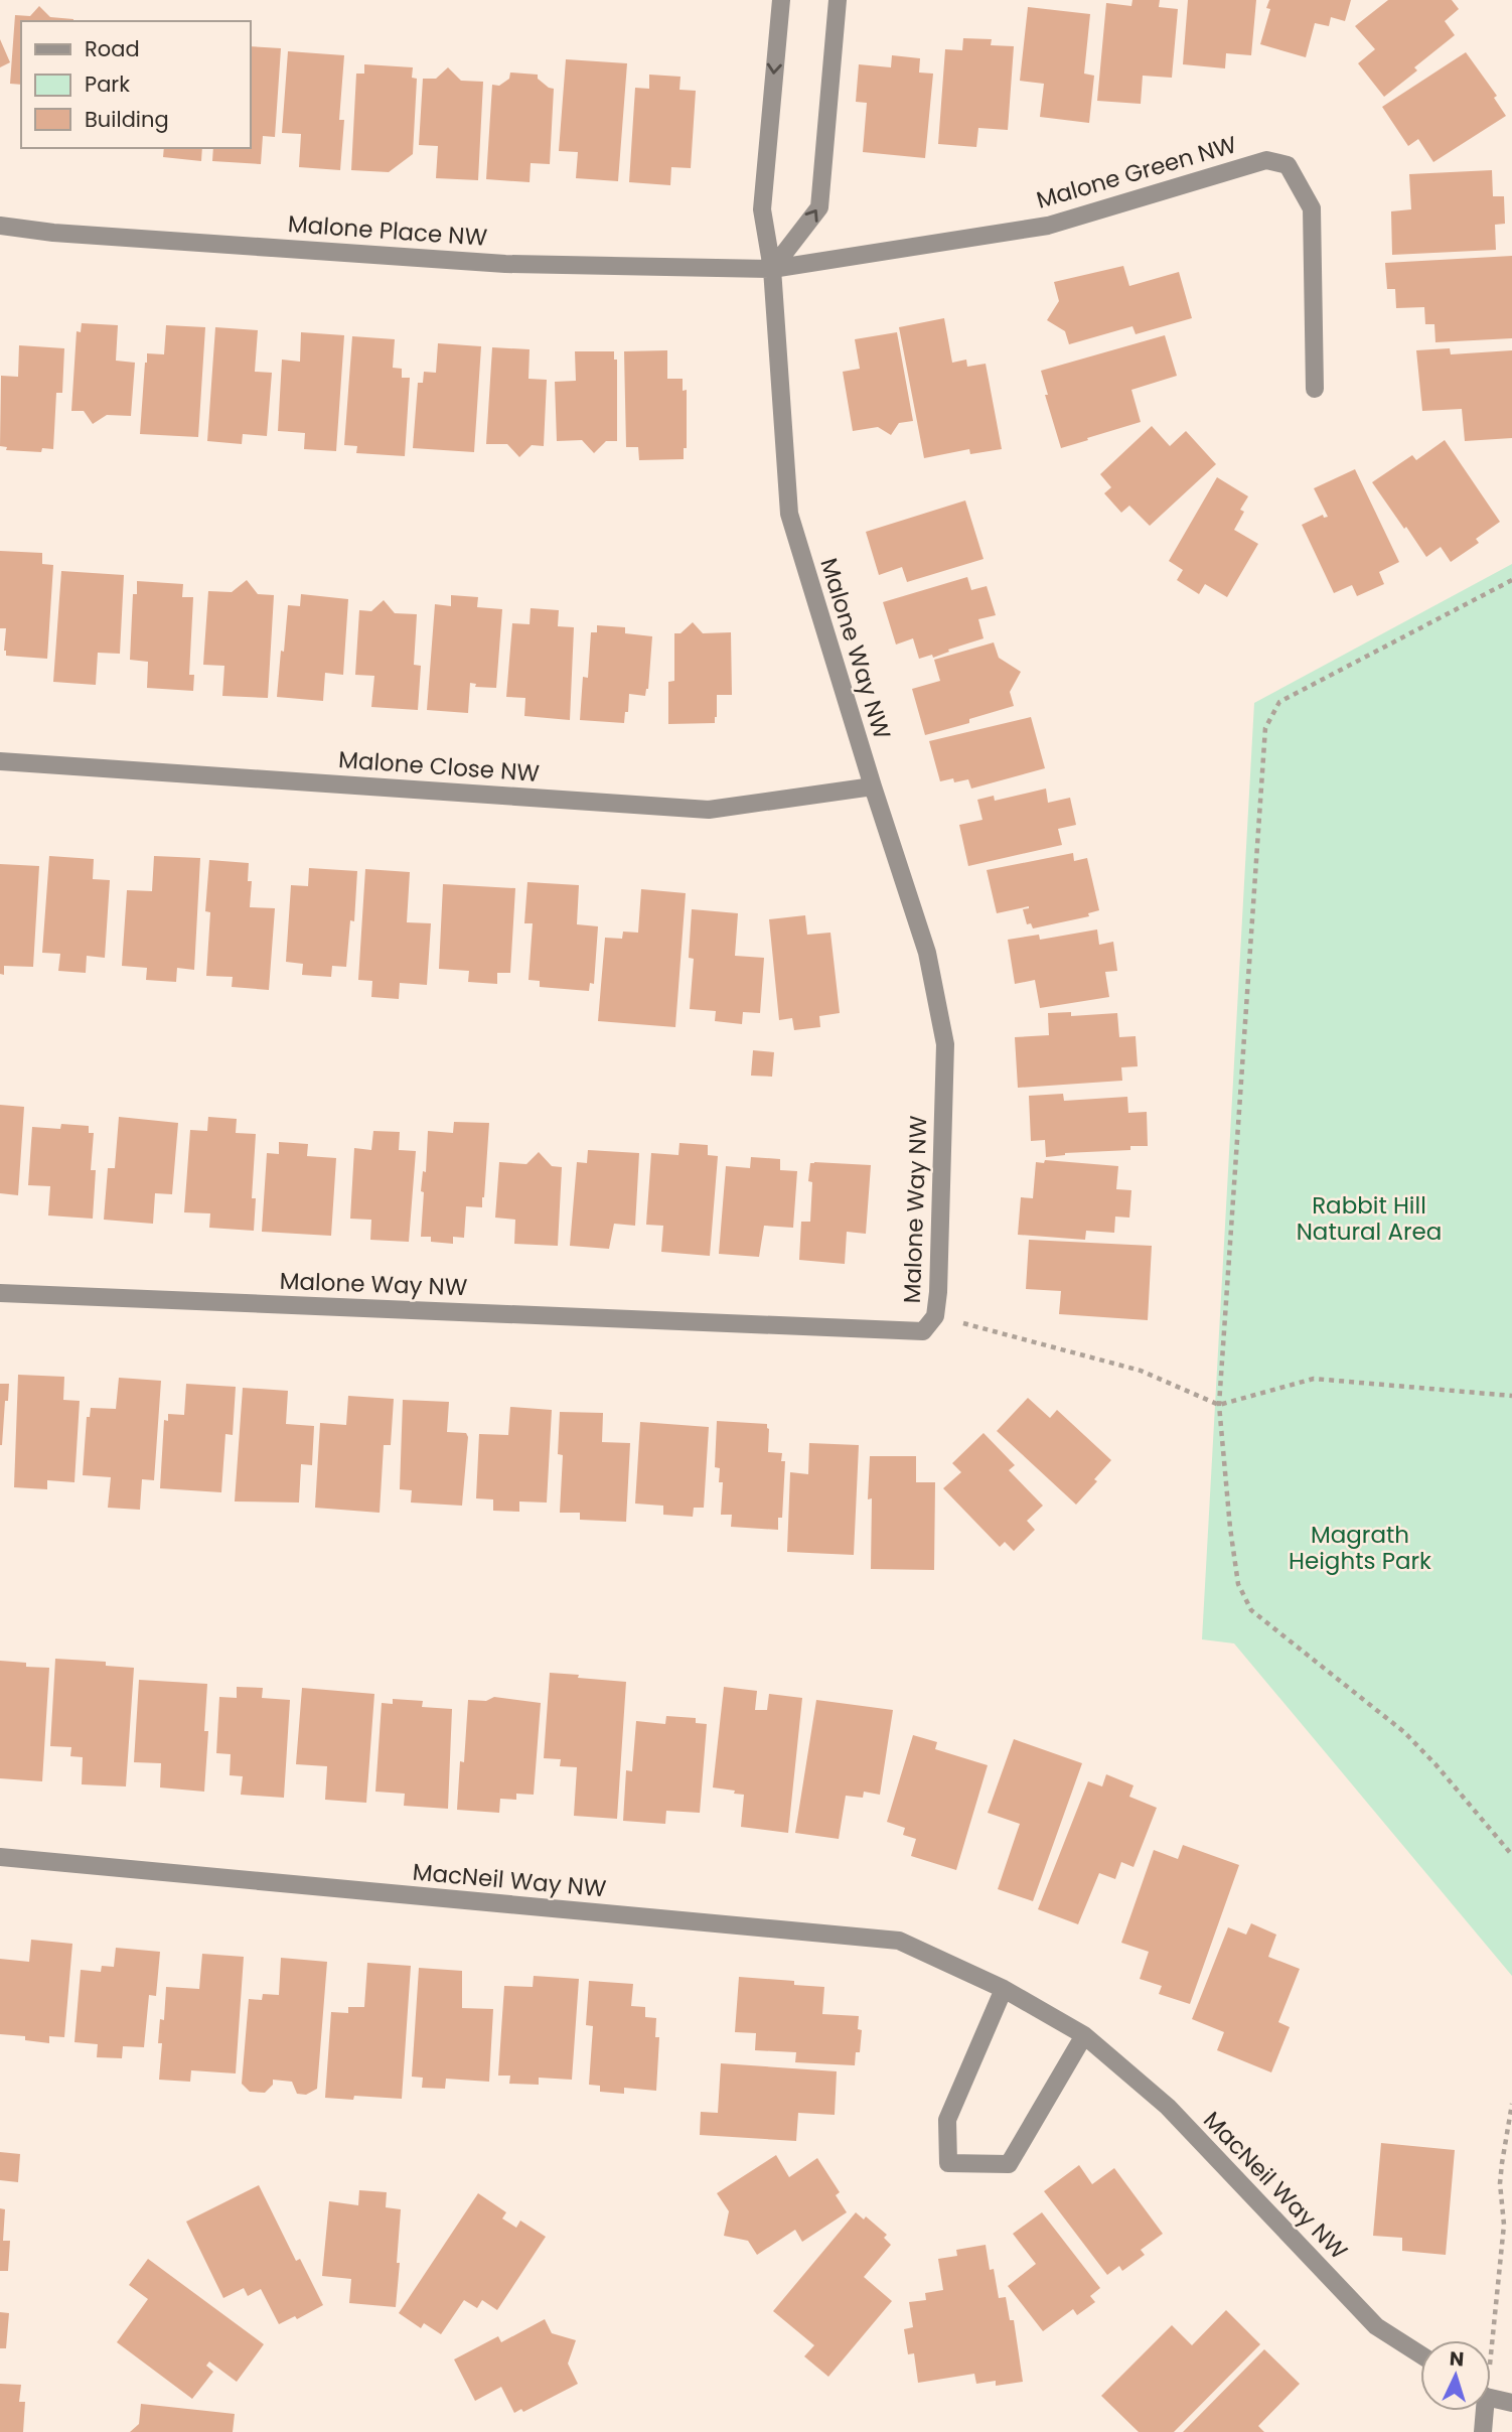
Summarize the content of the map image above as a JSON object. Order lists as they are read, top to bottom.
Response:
{
  "streets": {
    "street": [
      "Malone Green NW",
      "Malone Place NW",
      "Malone Way NW",
      "Malone Close NW",
      "MacNeil Way NW"
    ]
  },
  "crossings": [
    ["Malone Green NW", "Malone Place NW"],
    ["Malone Green NW", "Malone Way NW"],
    ["Malone Place NW", "Malone Way NW"],
    ["Malone Way NW", "Malone Close NW"]
  ],
  "parks": ["Rabbit Hill Natural Area", "Magrath Heights Park"],
  "legend": ["Road", "Park", "Building"],
  "north": "top"
}
